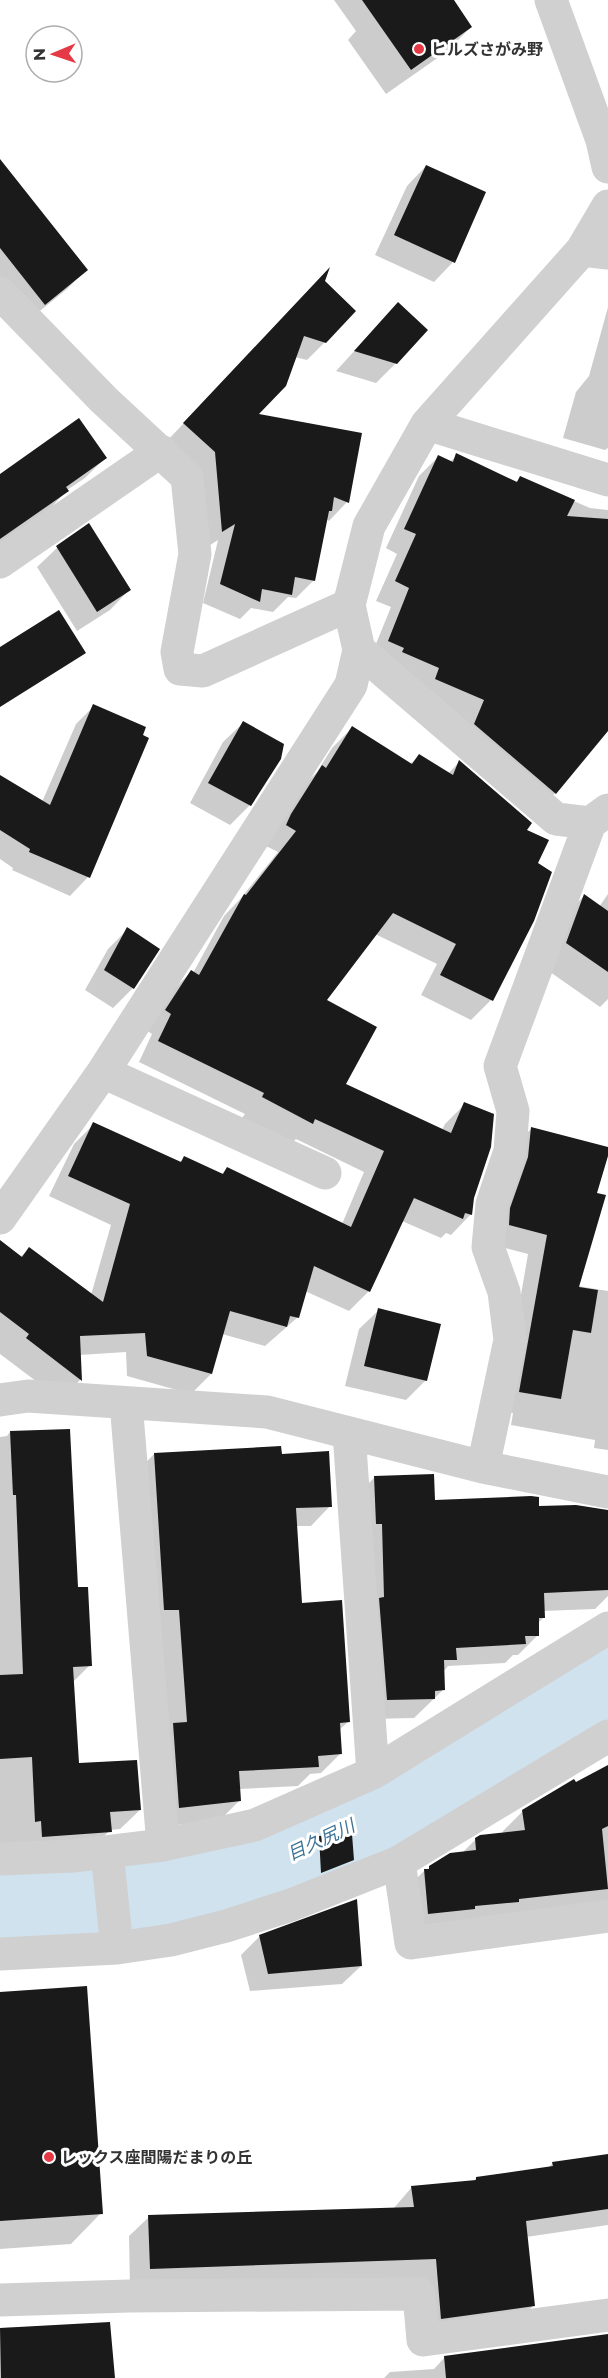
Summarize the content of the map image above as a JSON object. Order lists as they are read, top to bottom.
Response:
{
  "water": ["目久尻川"],
  "places": ["ヒルズさがみ野", "レックス座間陽だまりの丘"],
  "north": "left"
}
